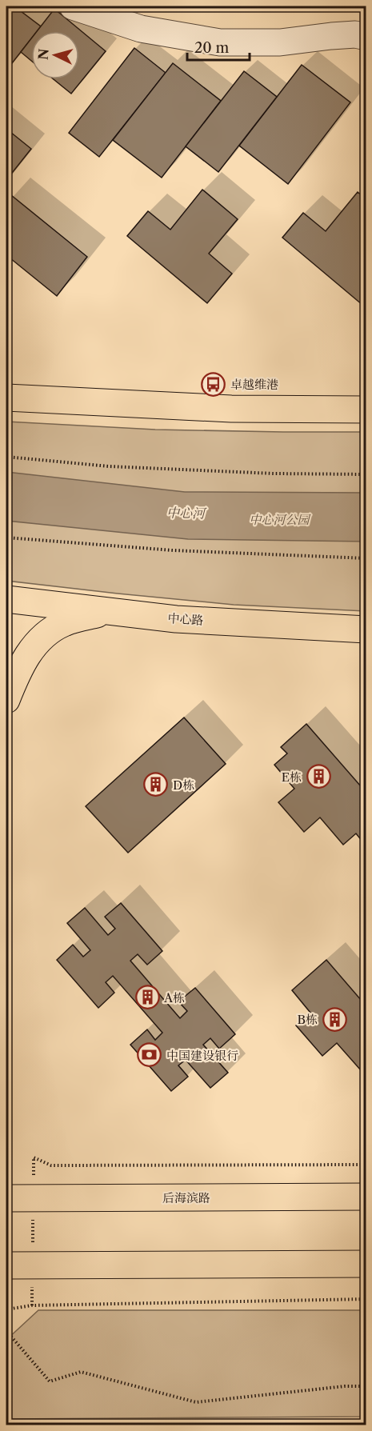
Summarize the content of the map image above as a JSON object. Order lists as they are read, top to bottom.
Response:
{
  "streets": {
    "main road": ["中心路", "后海滨路"]
  },
  "water": ["中心河"],
  "parks": ["中心河公园"],
  "places": {
    "bus stop": ["卓越维港"],
    "building": [
      "E栋",
      "D栋",
      "A栋",
      "B栋"
    ],
    "bank": ["中国建设银行"]
  },
  "scale_bar": "20 m",
  "north": "left"
}
